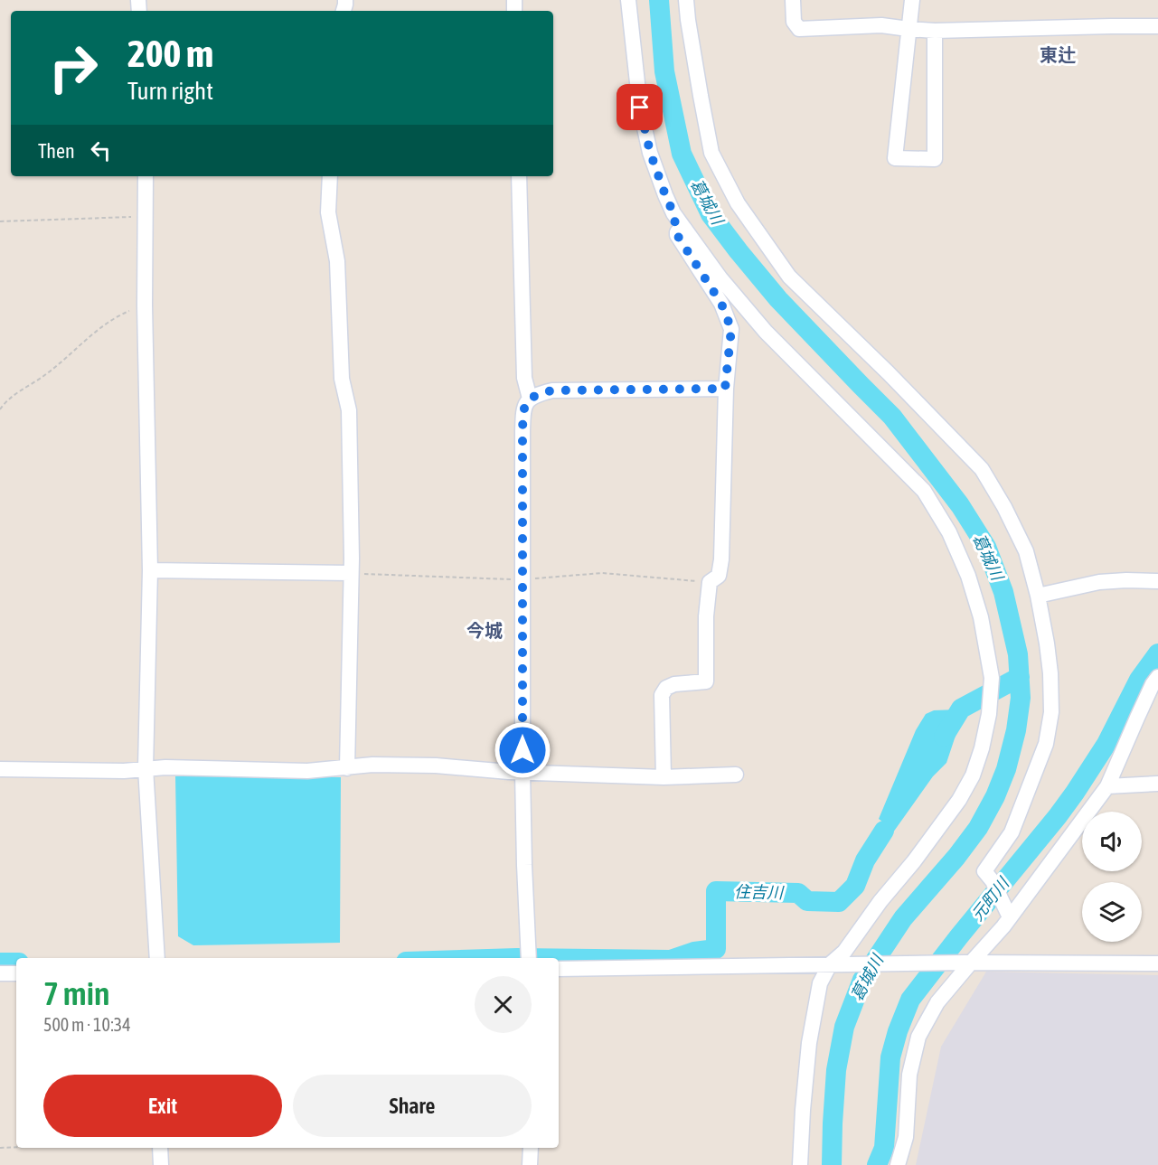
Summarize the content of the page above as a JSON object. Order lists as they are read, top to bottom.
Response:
{
  "districts": ["東辻", "今城"],
  "water": ["葛城川", "住吉川", "元町川"],
  "page": {
    "turn": ["200 m", "Turn right"],
    "then": "Then",
    "heading": ["7 min", "500 m · 10:34"],
    "buttons": ["Exit", "Share"]
  }
}
